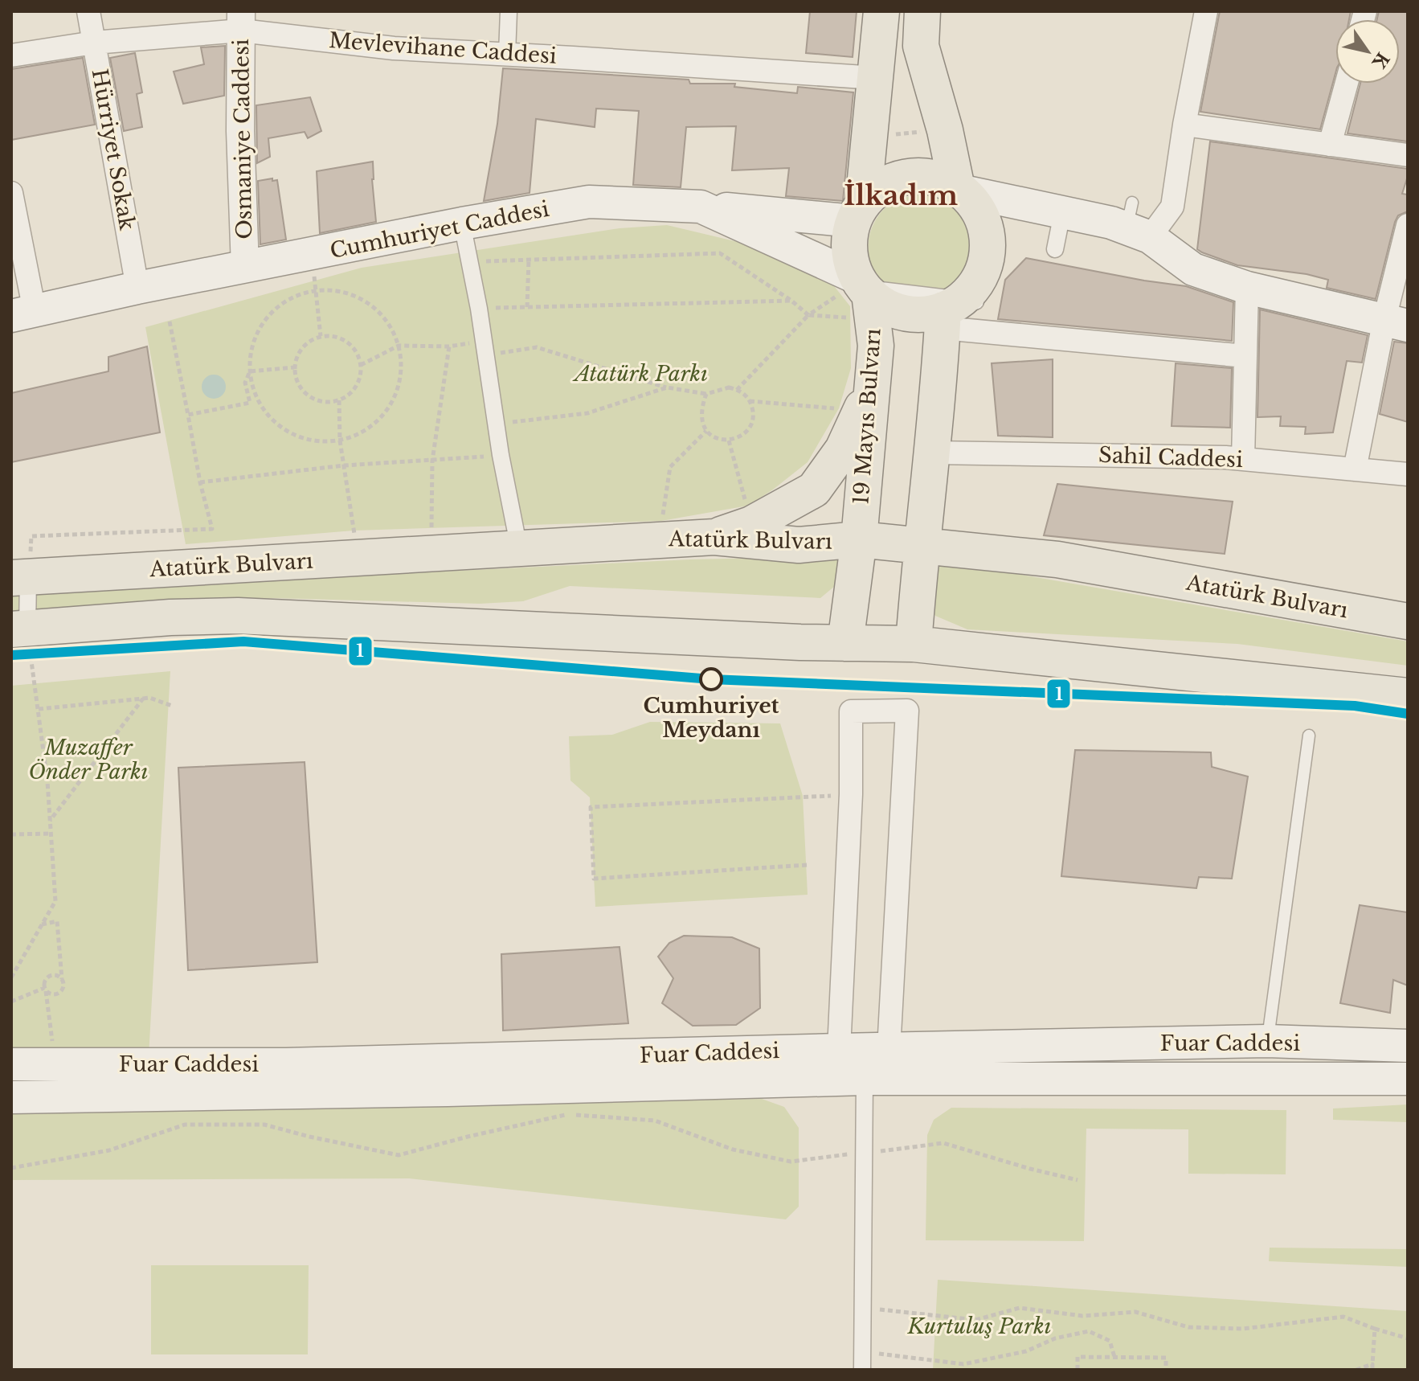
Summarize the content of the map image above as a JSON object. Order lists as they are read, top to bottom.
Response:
{
  "streets": {
    "main road": [
      "Cumhuriyet Caddesi",
      "19 Mayıs Bulvarı",
      "Atatürk Bulvarı",
      "Fuar Caddesi"
    ],
    "street": [
      "Mevlevihane Caddesi",
      "Osmaniye Caddesi",
      "Hürriyet Sokak",
      "Sahil Caddesi"
    ]
  },
  "crossings": [
    ["Mevlevihane Caddesi", "Osmaniye Caddesi"],
    ["Mevlevihane Caddesi", "Hürriyet Sokak"],
    ["Osmaniye Caddesi", "Cumhuriyet Caddesi"],
    ["Hürriyet Sokak", "Cumhuriyet Caddesi"],
    ["Cumhuriyet Caddesi", "19 Mayıs Bulvarı"],
    ["19 Mayıs Bulvarı", "Atatürk Bulvarı"]
  ],
  "districts": ["İlkadım"],
  "parks": ["Atatürk Parkı", "Muzaffer Önder Parkı", "Kurtuluş Parkı"],
  "places": ["Cumhuriyet Meydanı"],
  "lines": ["transit line 1"],
  "north": "bottom right"
}
